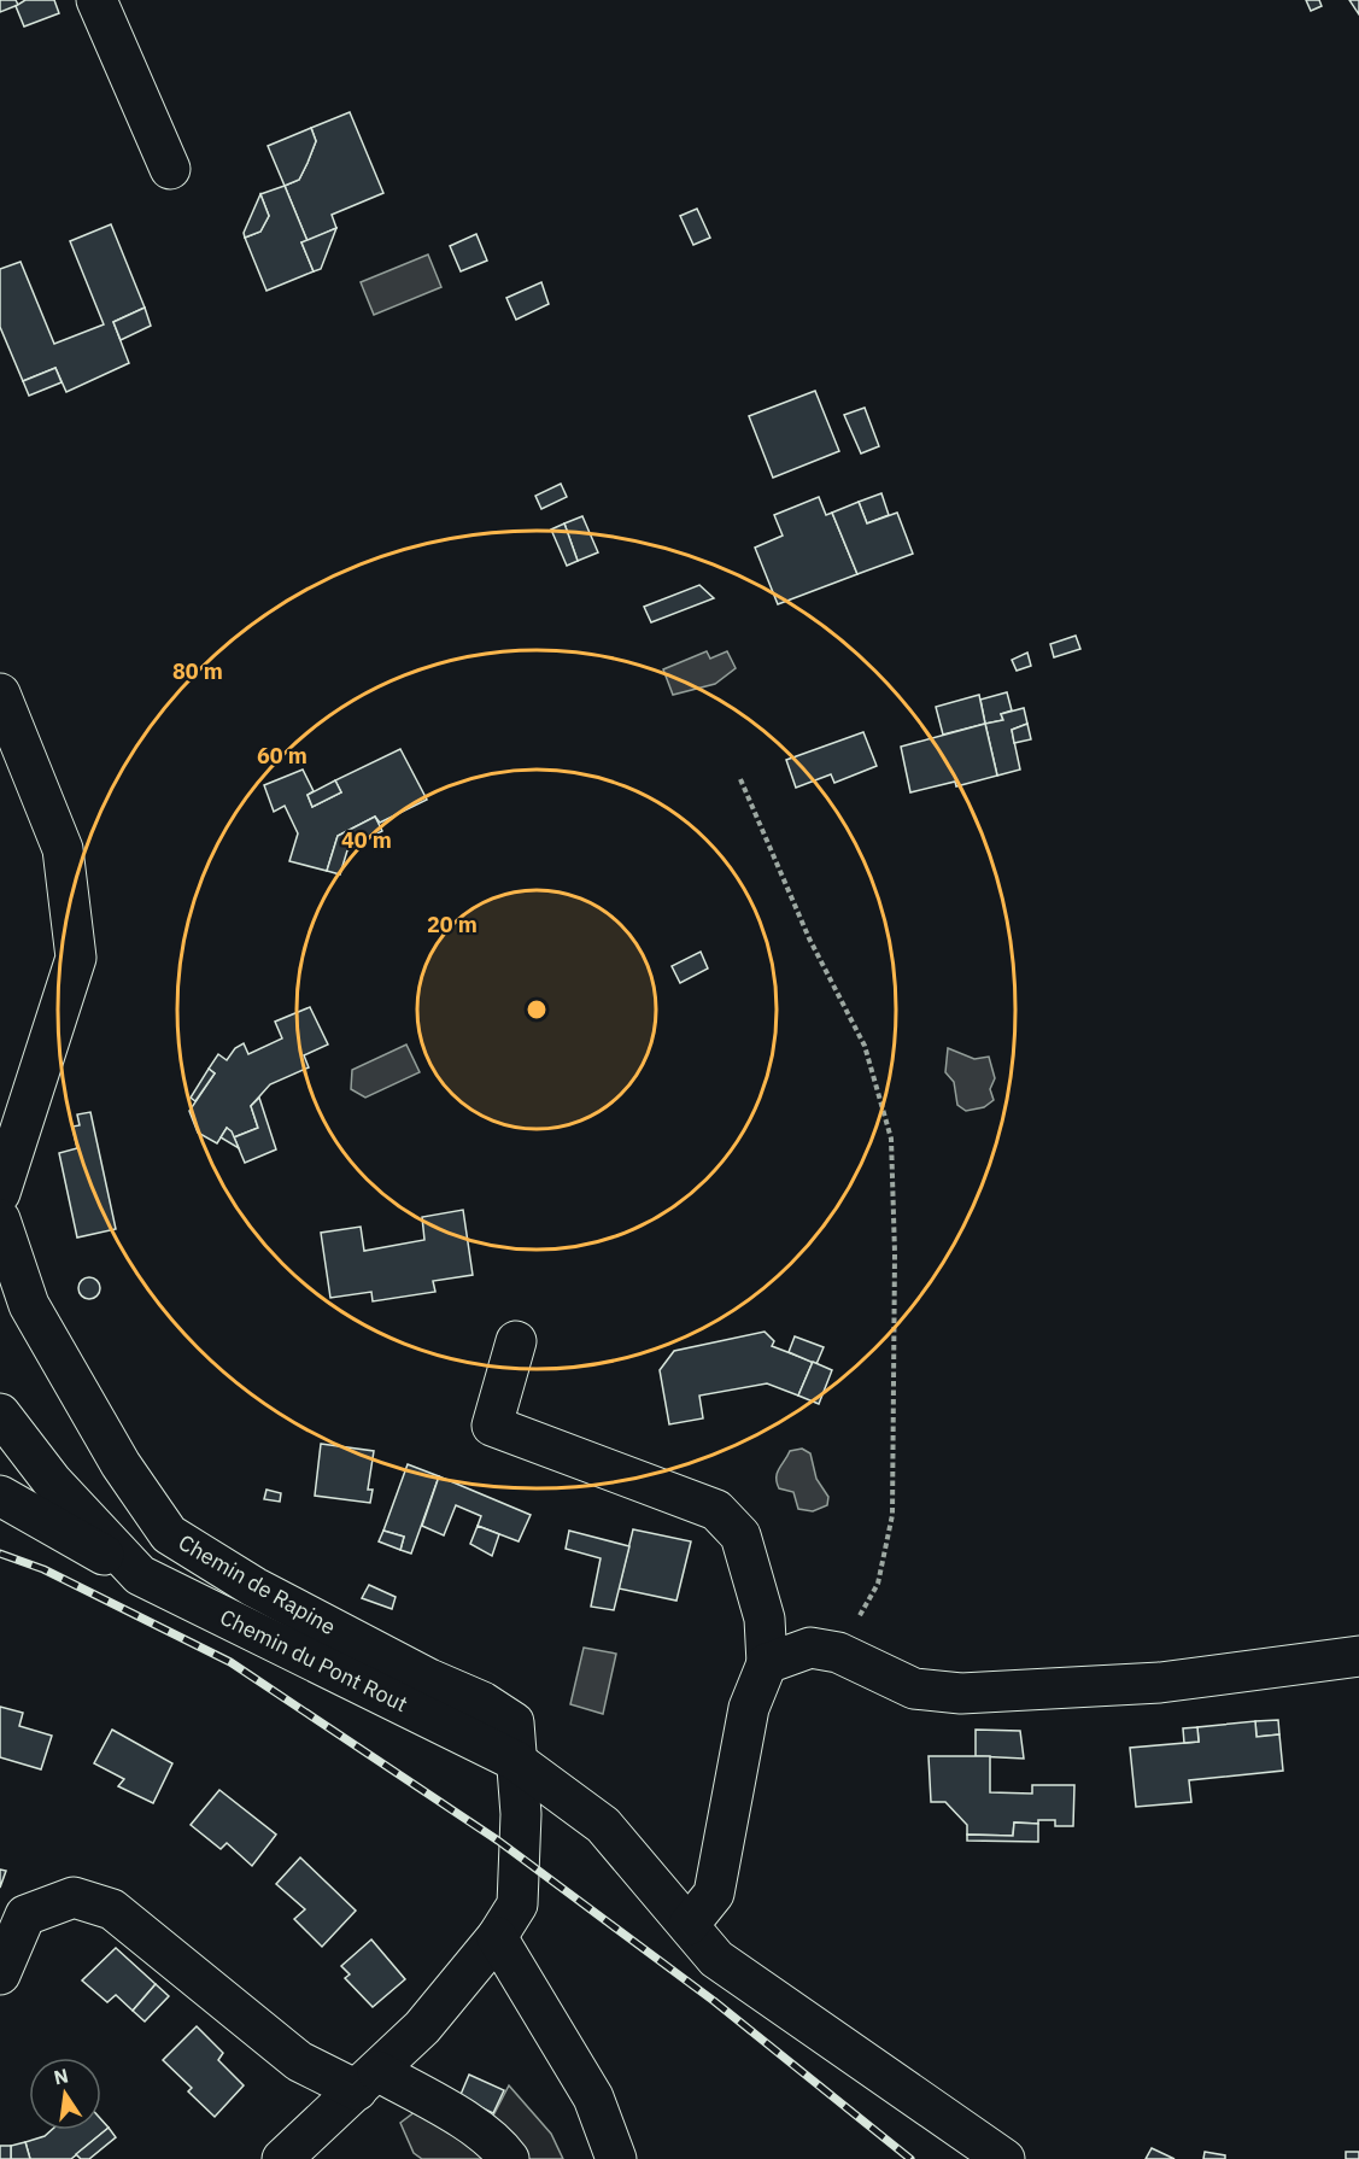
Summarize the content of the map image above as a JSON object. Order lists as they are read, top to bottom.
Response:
{
  "streets": {
    "street": ["Chemin de Rapine", "Chemin du Pont Rout"]
  },
  "crossings": [
    ["Chemin de Rapine", "Chemin du Pont Rout"]
  ],
  "north": "top",
  "rings": [
    "80 m",
    "60 m",
    "40 m",
    "20 m"
  ]
}
